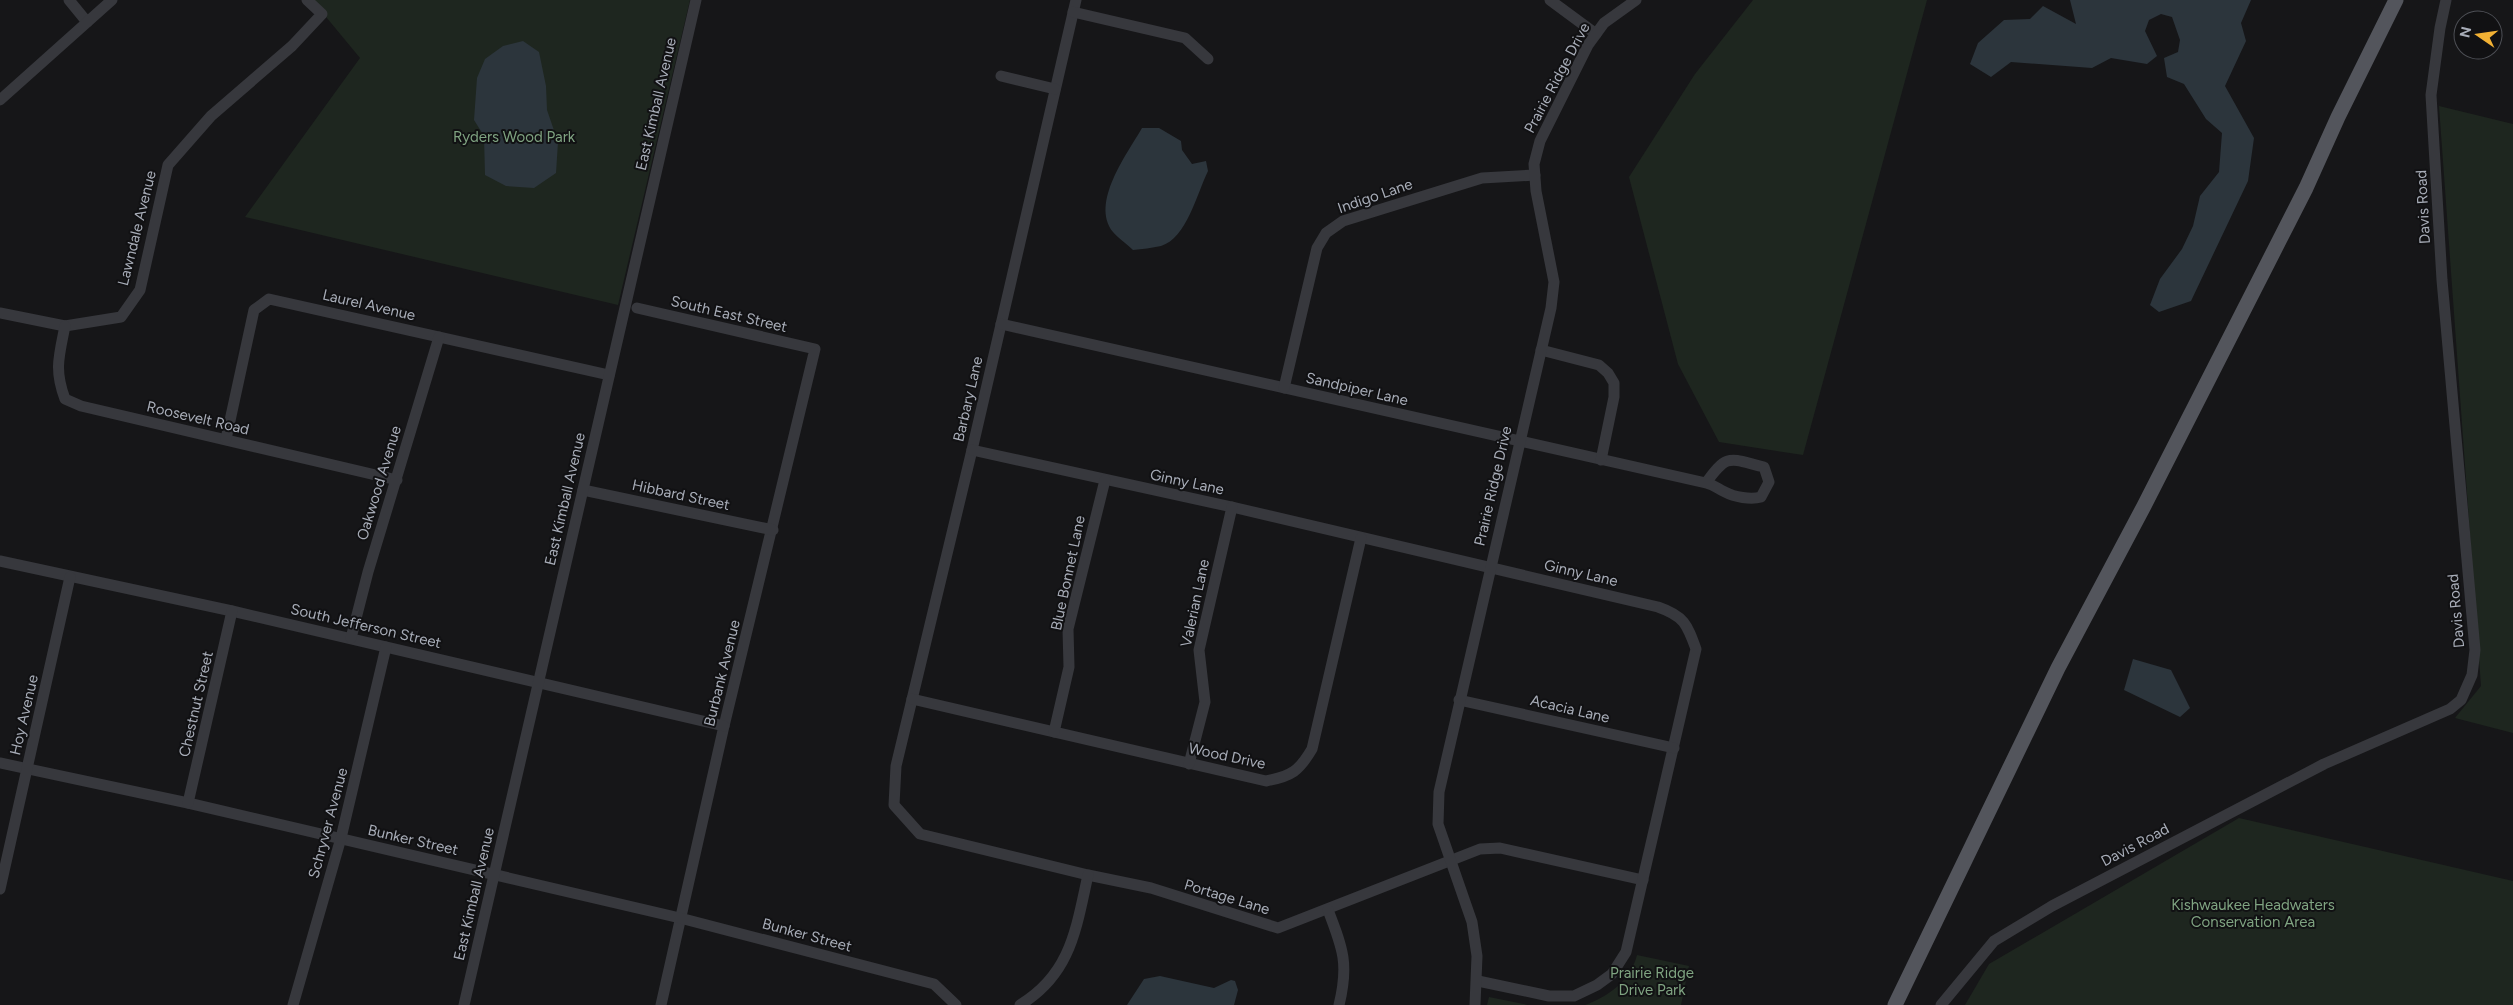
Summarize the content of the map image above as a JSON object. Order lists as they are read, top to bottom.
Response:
{
  "streets": {
    "street": [
      "Prairie Ridge Drive",
      "East Kimball Avenue",
      "Indigo Lane",
      "Davis Road",
      "Lawndale Avenue",
      "Laurel Avenue",
      "South East Street",
      "Sandpiper Lane",
      "Barbary Lane",
      "Roosevelt Road",
      "Ginny Lane",
      "Oakwood Avenue",
      "Hibbard Street",
      "Blue Bonnet Lane",
      "Valerian Lane",
      "South Jefferson Street",
      "Burbank Avenue",
      "Chestnut Street",
      "Acacia Lane",
      "Hoy Avenue",
      "Wood Drive",
      "Schryver Avenue",
      "Bunker Street",
      "Portage Lane"
    ]
  },
  "crossings": [
    ["Prairie Ridge Drive", "Indigo Lane"],
    ["Prairie Ridge Drive", "Sandpiper Lane"],
    ["Prairie Ridge Drive", "Ginny Lane"],
    ["Prairie Ridge Drive", "Acacia Lane"],
    ["Prairie Ridge Drive", "Portage Lane"],
    ["East Kimball Avenue", "Laurel Avenue"],
    ["East Kimball Avenue", "Hibbard Street"],
    ["East Kimball Avenue", "South Jefferson Street"],
    ["East Kimball Avenue", "Bunker Street"],
    ["Indigo Lane", "Sandpiper Lane"],
    ["Lawndale Avenue", "Roosevelt Road"],
    ["Laurel Avenue", "Roosevelt Road"],
    ["Laurel Avenue", "Oakwood Avenue"],
    ["South East Street", "Burbank Avenue"],
    ["Sandpiper Lane", "Barbary Lane"],
    ["Barbary Lane", "Ginny Lane"],
    ["Barbary Lane", "Wood Drive"],
    ["Barbary Lane", "Portage Lane"],
    ["Roosevelt Road", "Oakwood Avenue"],
    ["Ginny Lane", "Blue Bonnet Lane"],
    ["Ginny Lane", "Valerian Lane"],
    ["Ginny Lane", "Acacia Lane"],
    ["Ginny Lane", "Wood Drive"],
    ["Ginny Lane", "Portage Lane"],
    ["Oakwood Avenue", "South Jefferson Street"],
    ["Hibbard Street", "Burbank Avenue"],
    ["Blue Bonnet Lane", "Wood Drive"],
    ["Valerian Lane", "Wood Drive"],
    ["South Jefferson Street", "Burbank Avenue"],
    ["South Jefferson Street", "Chestnut Street"],
    ["South Jefferson Street", "Hoy Avenue"],
    ["South Jefferson Street", "Schryver Avenue"],
    ["Burbank Avenue", "Bunker Street"],
    ["Chestnut Street", "Bunker Street"],
    ["Hoy Avenue", "Bunker Street"],
    ["Schryver Avenue", "Bunker Street"]
  ],
  "parks": ["Ryders Wood Park", "Kishwaukee Headwaters Conservation Area", "Prairie Ridge Drive Park"],
  "north": "left"
}
